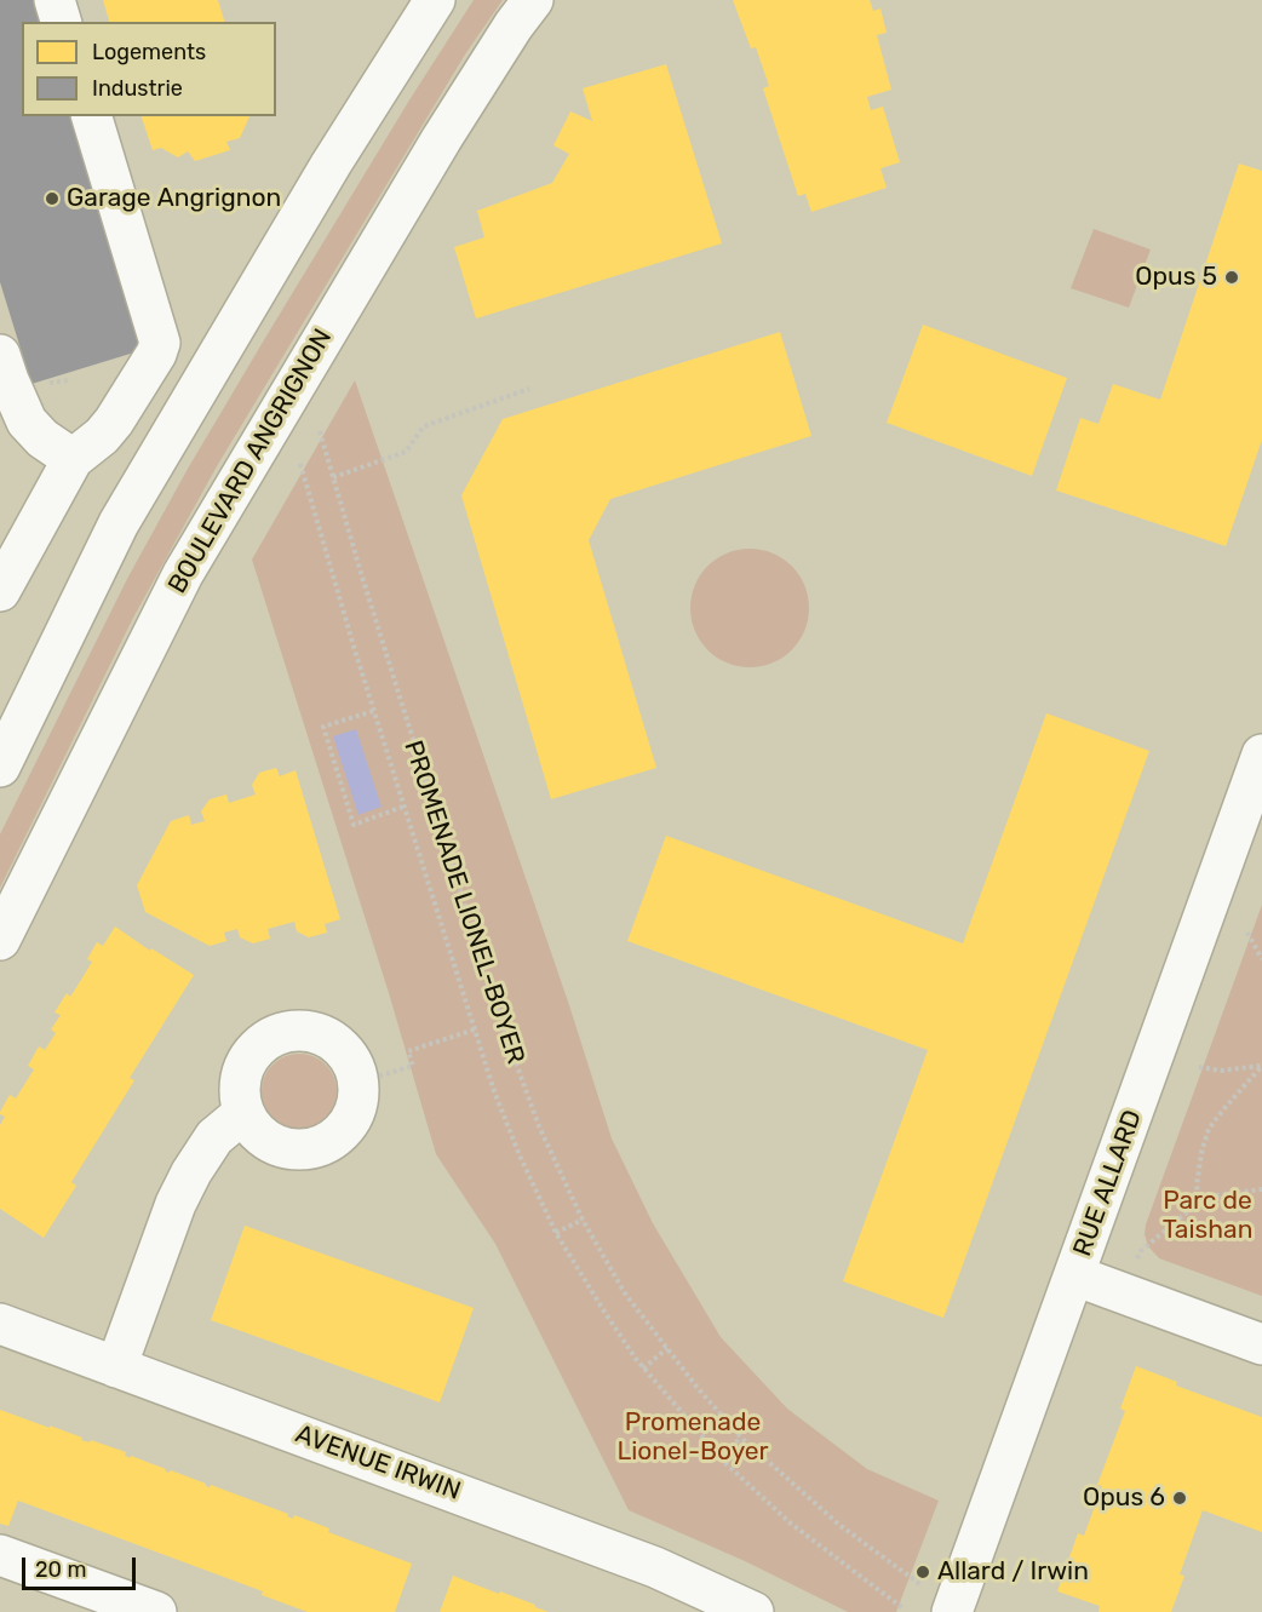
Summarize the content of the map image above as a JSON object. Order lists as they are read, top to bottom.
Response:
{
  "streets": {
    "street": ["BOULEVARD ANGRIGNON", "RUE ALLARD", "AVENUE IRWIN"],
    "path": ["PROMENADE LIONEL-BOYER"]
  },
  "parks": ["Parc de Taishan", "Promenade Lionel-Boyer"],
  "places": [
    "Garage Angrignon",
    "Opus 5",
    "Opus 6",
    "Allard / Irwin"
  ],
  "legend": ["Logements", "Industrie"],
  "scale_bar": "20 m"
}
